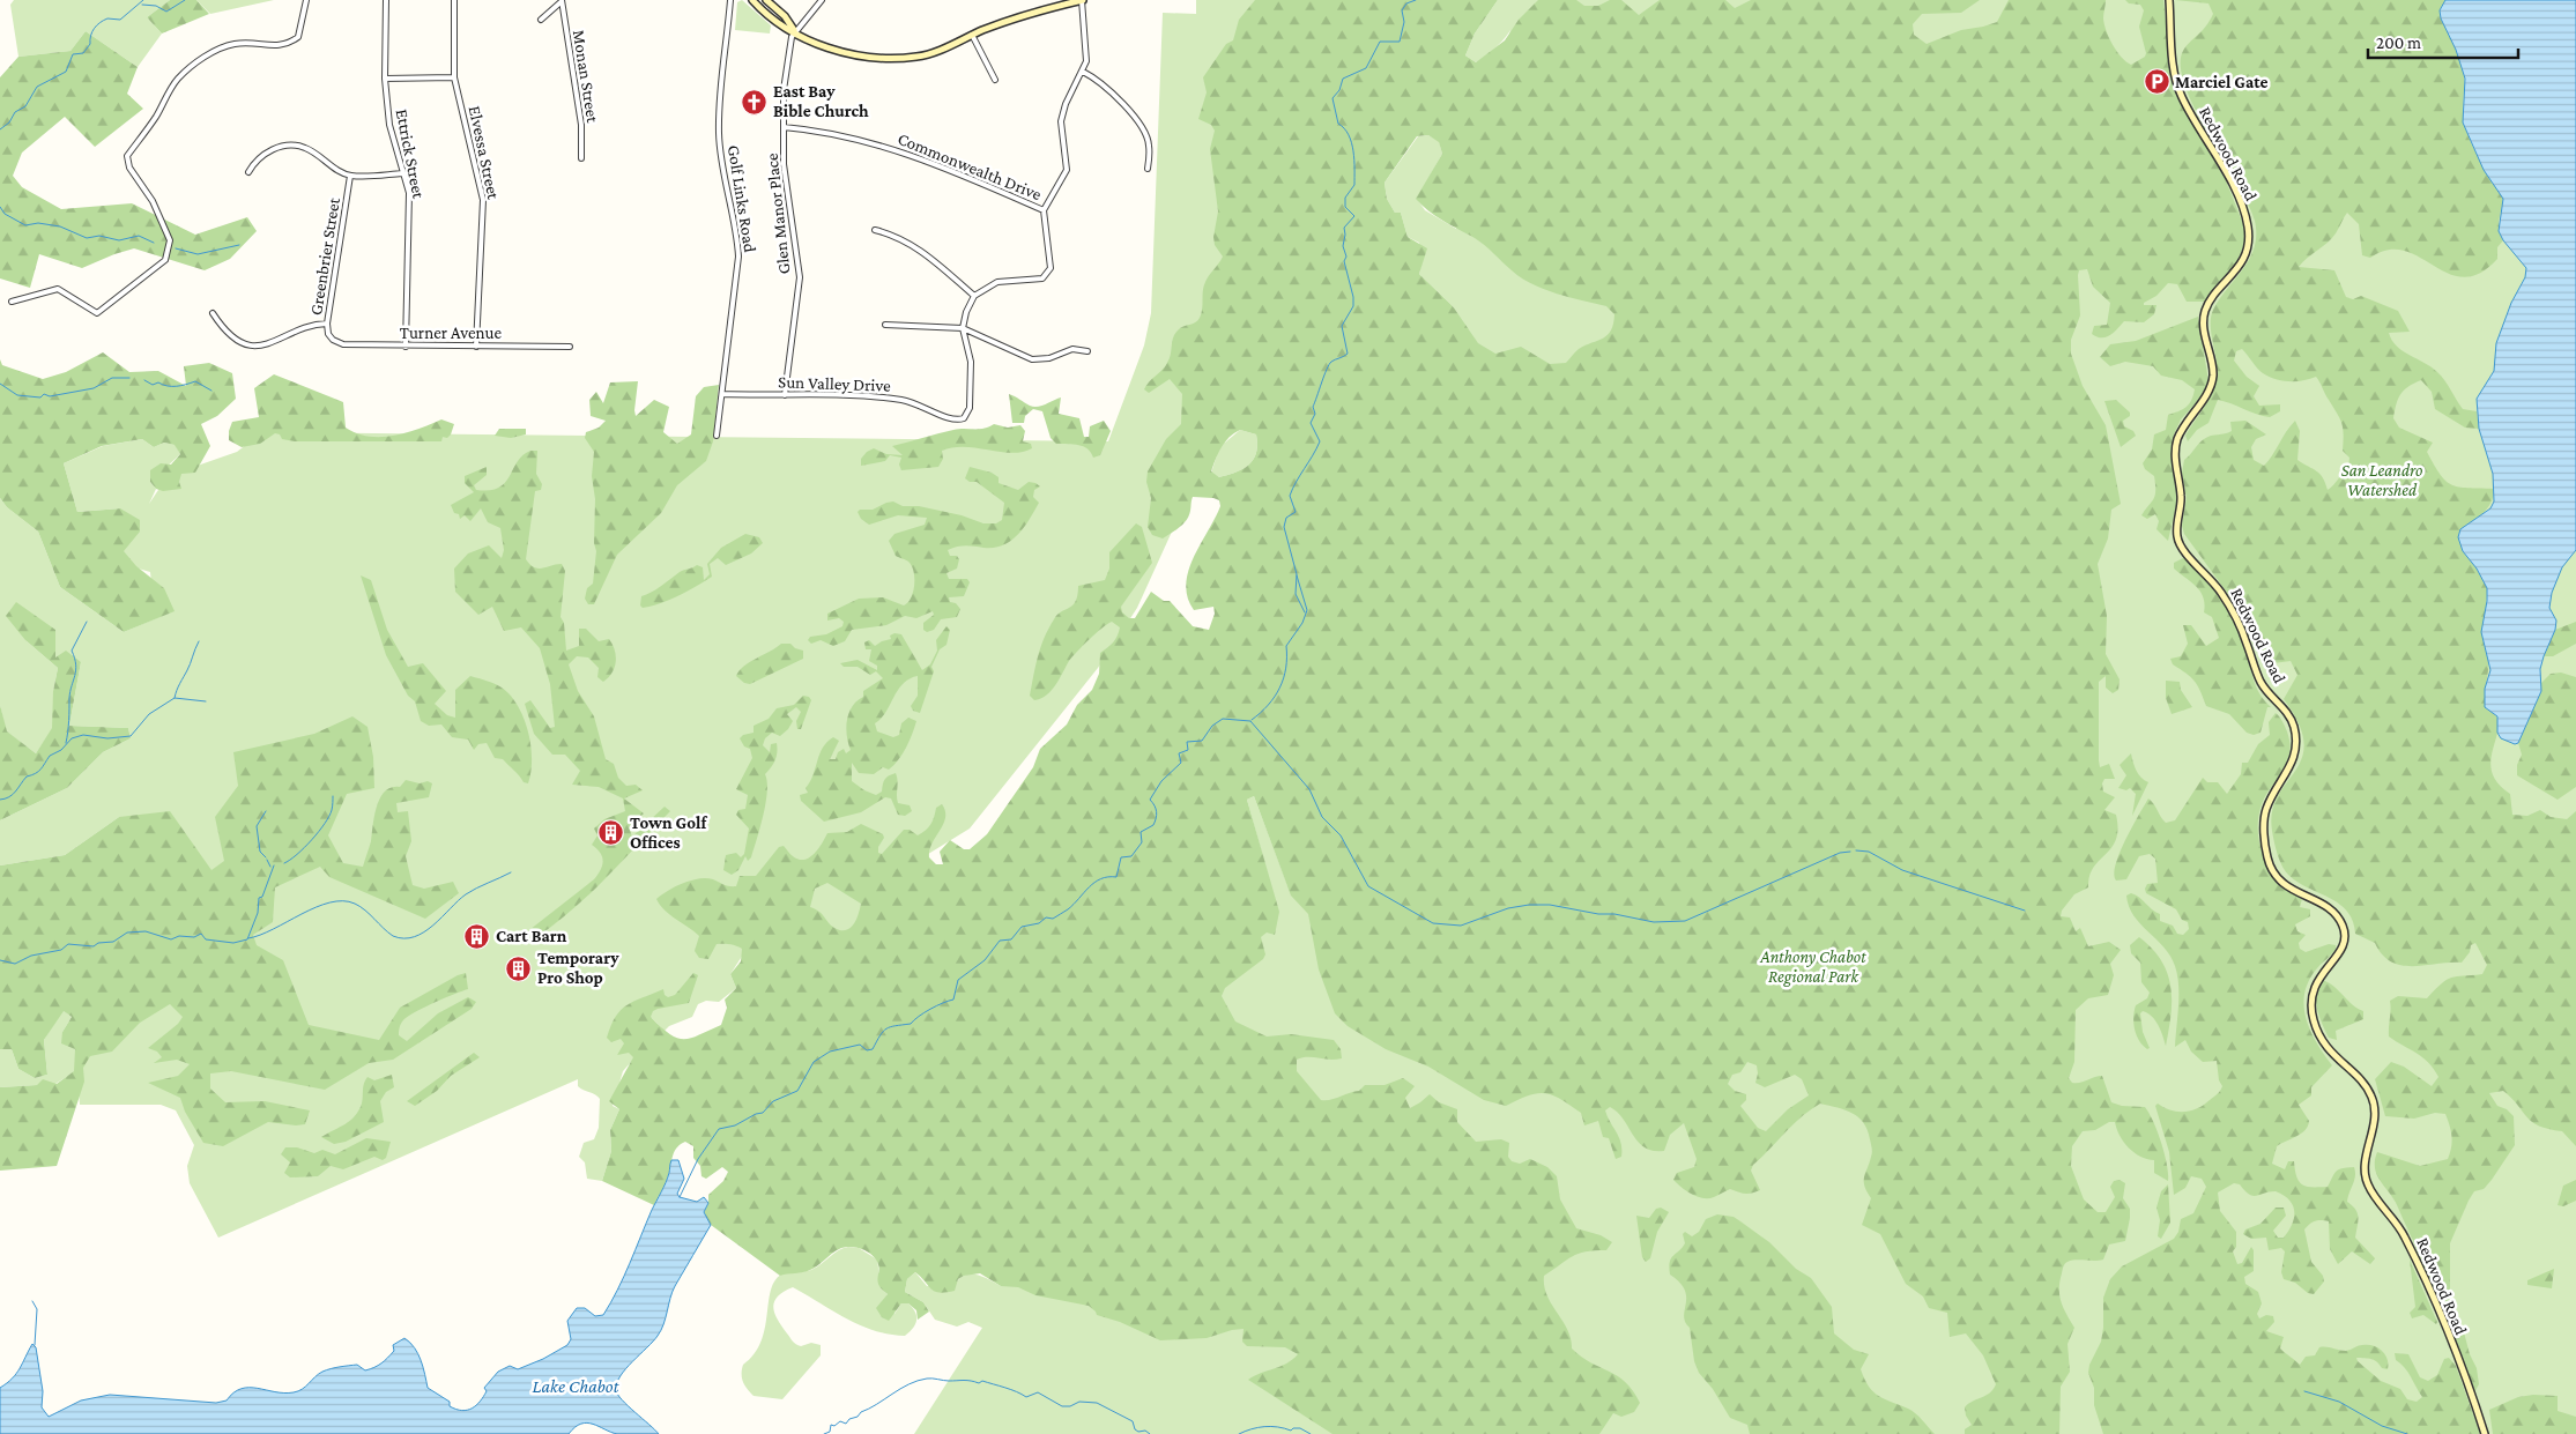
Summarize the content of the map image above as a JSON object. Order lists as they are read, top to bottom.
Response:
{
  "streets": {
    "main road": ["Redwood Road"],
    "street": [
      "Monan Street",
      "Elvessa Street",
      "Ettrick Street",
      "Commonwealth Drive",
      "Golf Links Road",
      "Glen Manor Place",
      "Greenbrier Street",
      "Turner Avenue",
      "Sun Valley Drive"
    ]
  },
  "crossings": [
    ["Elvessa Street", "Turner Avenue"],
    ["Ettrick Street", "Turner Avenue"],
    ["Commonwealth Drive", "Glen Manor Place"],
    ["Golf Links Road", "Sun Valley Drive"],
    ["Glen Manor Place", "Sun Valley Drive"],
    ["Greenbrier Street", "Turner Avenue"]
  ],
  "water": ["Lake Chabot"],
  "parks": ["San Leandro Watershed", "Anthony Chabot Regional Park"],
  "places": {
    "parking": ["Marciel Gate"],
    "church": ["East Bay Bible Church"],
    "building": ["Town Golf Offices", "Cart Barn", "Temporary Pro Shop"]
  },
  "scale_bar": "200 m"
}
